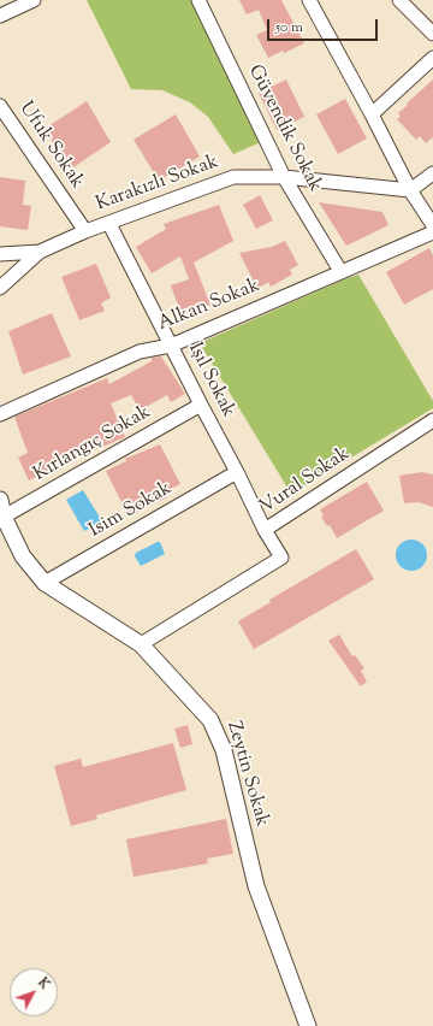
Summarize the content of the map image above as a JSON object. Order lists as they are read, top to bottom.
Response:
{
  "streets": {
    "street": [
      "Güvendik Sokak",
      "Ufuk Sokak",
      "Karakızlı Sokak",
      "Alkan Sokak",
      "Işıl Sokak",
      "Kırlangıç Sokak",
      "Vural Sokak",
      "Isim Sokak",
      "Zeytin Sokak"
    ]
  },
  "crossings": [
    ["Güvendik Sokak", "Karakızlı Sokak"],
    ["Güvendik Sokak", "Alkan Sokak"],
    ["Ufuk Sokak", "Karakızlı Sokak"],
    ["Karakızlı Sokak", "Işıl Sokak"],
    ["Alkan Sokak", "Işıl Sokak"],
    ["Işıl Sokak", "Kırlangıç Sokak"],
    ["Işıl Sokak", "Vural Sokak"],
    ["Işıl Sokak", "Isim Sokak"],
    ["Kırlangıç Sokak", "Zeytin Sokak"],
    ["Vural Sokak", "Zeytin Sokak"],
    ["Isim Sokak", "Zeytin Sokak"]
  ],
  "scale_bar": "50 m",
  "north": "top right"
}
